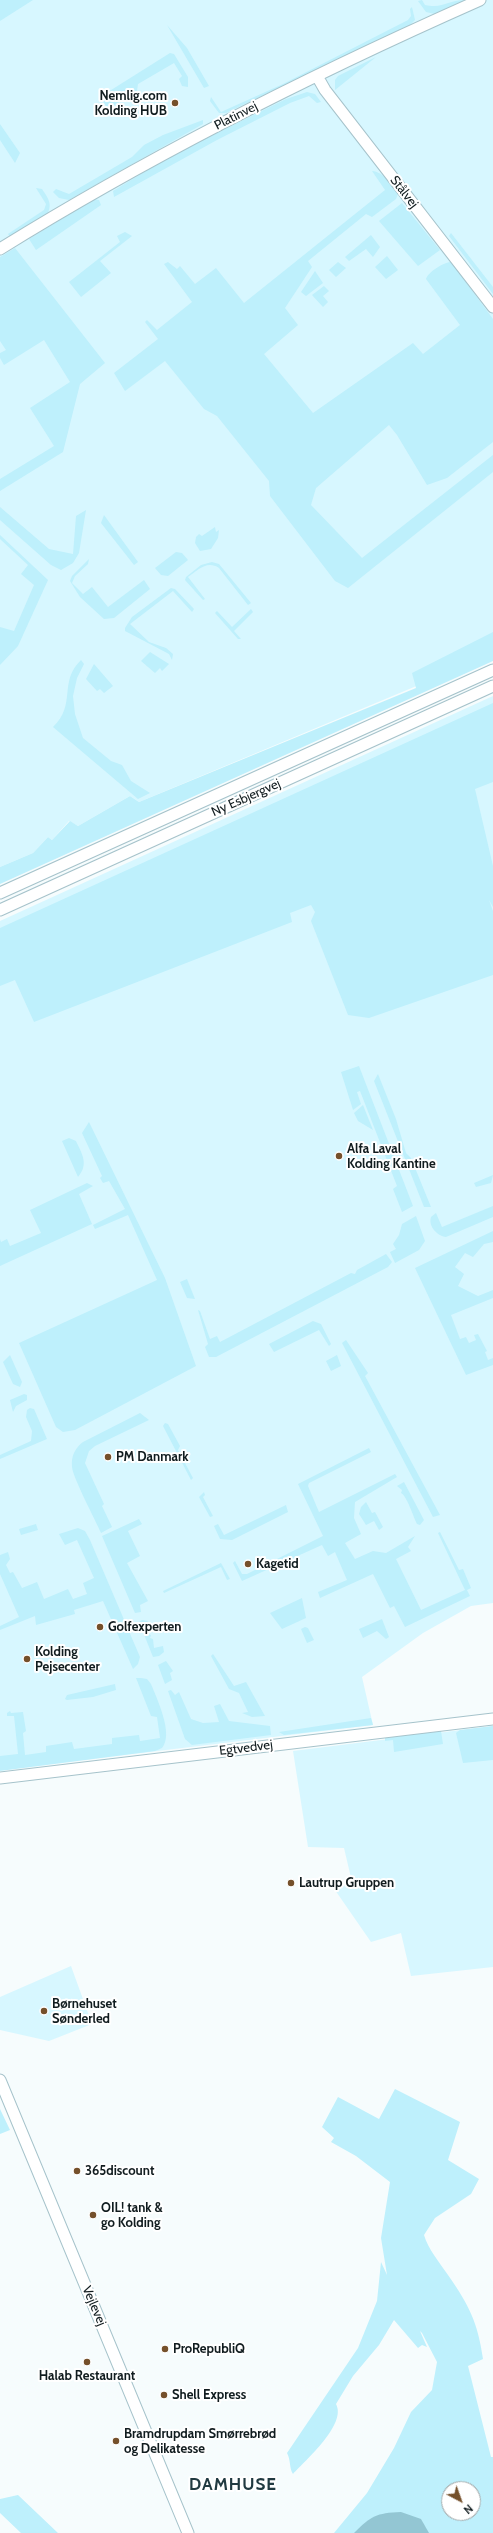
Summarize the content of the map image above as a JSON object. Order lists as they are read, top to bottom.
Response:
{
  "streets": {
    "street": [
      "Platinvej",
      "Stålvej",
      "Ny Esbjergvej",
      "Egtvedvej",
      "Vejlevej"
    ]
  },
  "crossings": [
    ["Platinvej", "Stålvej"]
  ],
  "districts": ["DAMHUSE"],
  "places": [
    "Nemlig.com Kolding HUB",
    "Alfa Laval Kolding Kantine",
    "PM Danmark",
    "Kagetid",
    "Golfexperten",
    "Kolding Pejsecenter",
    "Lautrup Gruppen",
    "Børnehuset Sønderled",
    "365discount",
    "OIL! tank & go Kolding",
    "ProRepubliQ",
    "Halab Restaurant",
    "Shell Express",
    "Bramdrupdam Smørrebrød og Delikatesse"
  ],
  "north": "bottom right"
}
